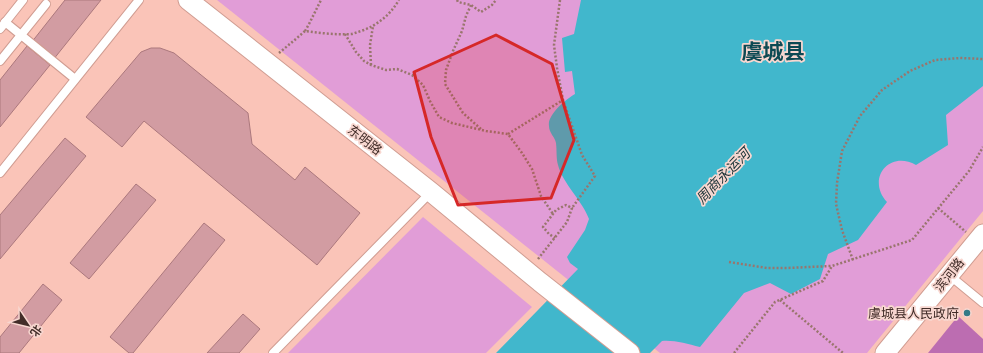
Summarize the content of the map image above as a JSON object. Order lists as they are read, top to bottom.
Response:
{
  "streets": {
    "street": ["东明路", "滨河路"]
  },
  "districts": ["虞城县"],
  "water": ["周商永运河"],
  "places": ["虞城县人民政府"],
  "north": "bottom right"
}
